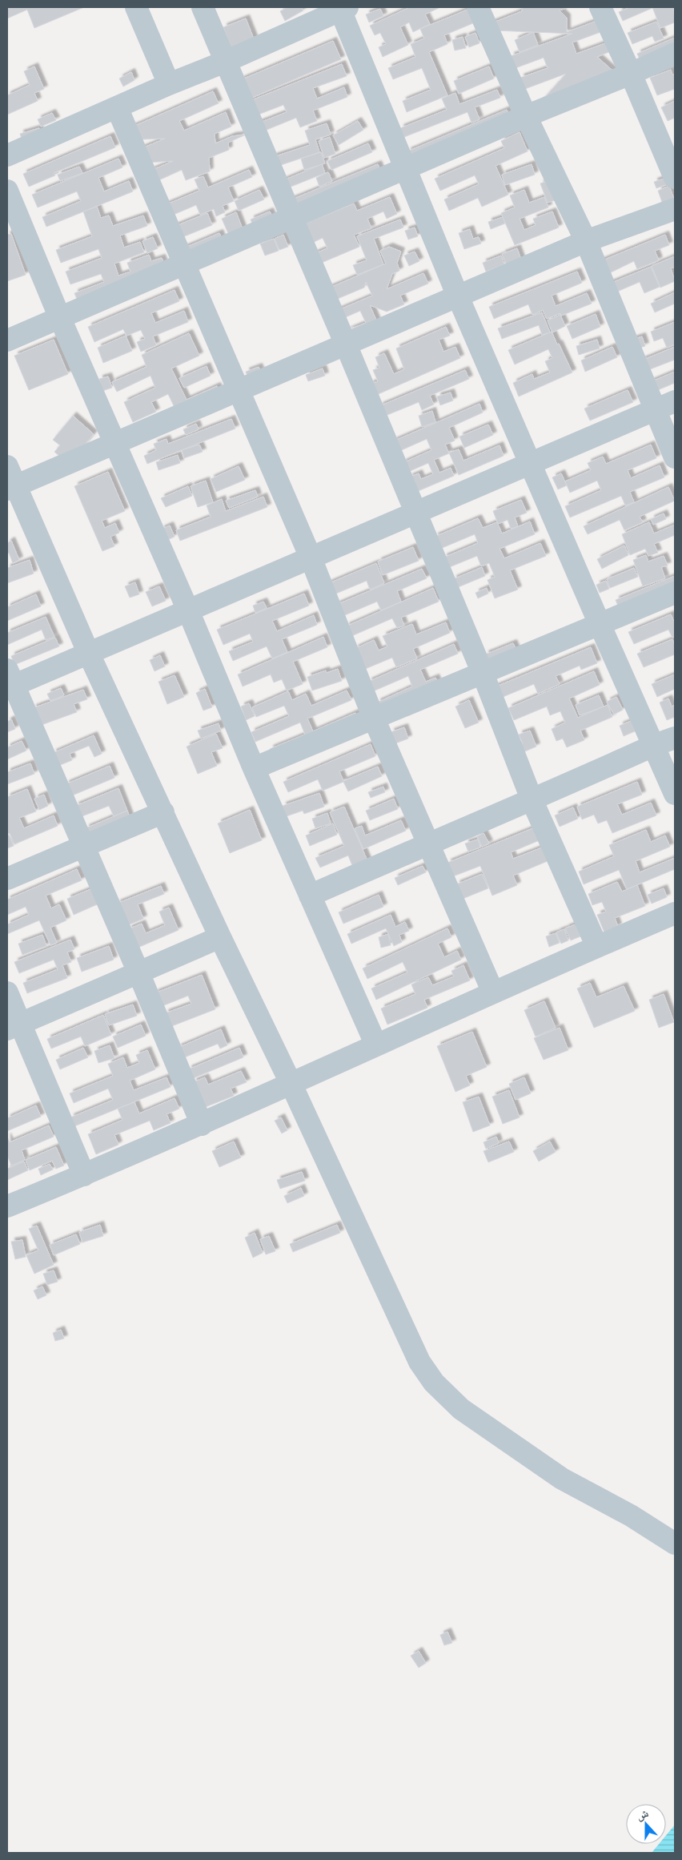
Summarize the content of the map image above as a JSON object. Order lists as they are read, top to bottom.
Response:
{
  "north": "top"
}
